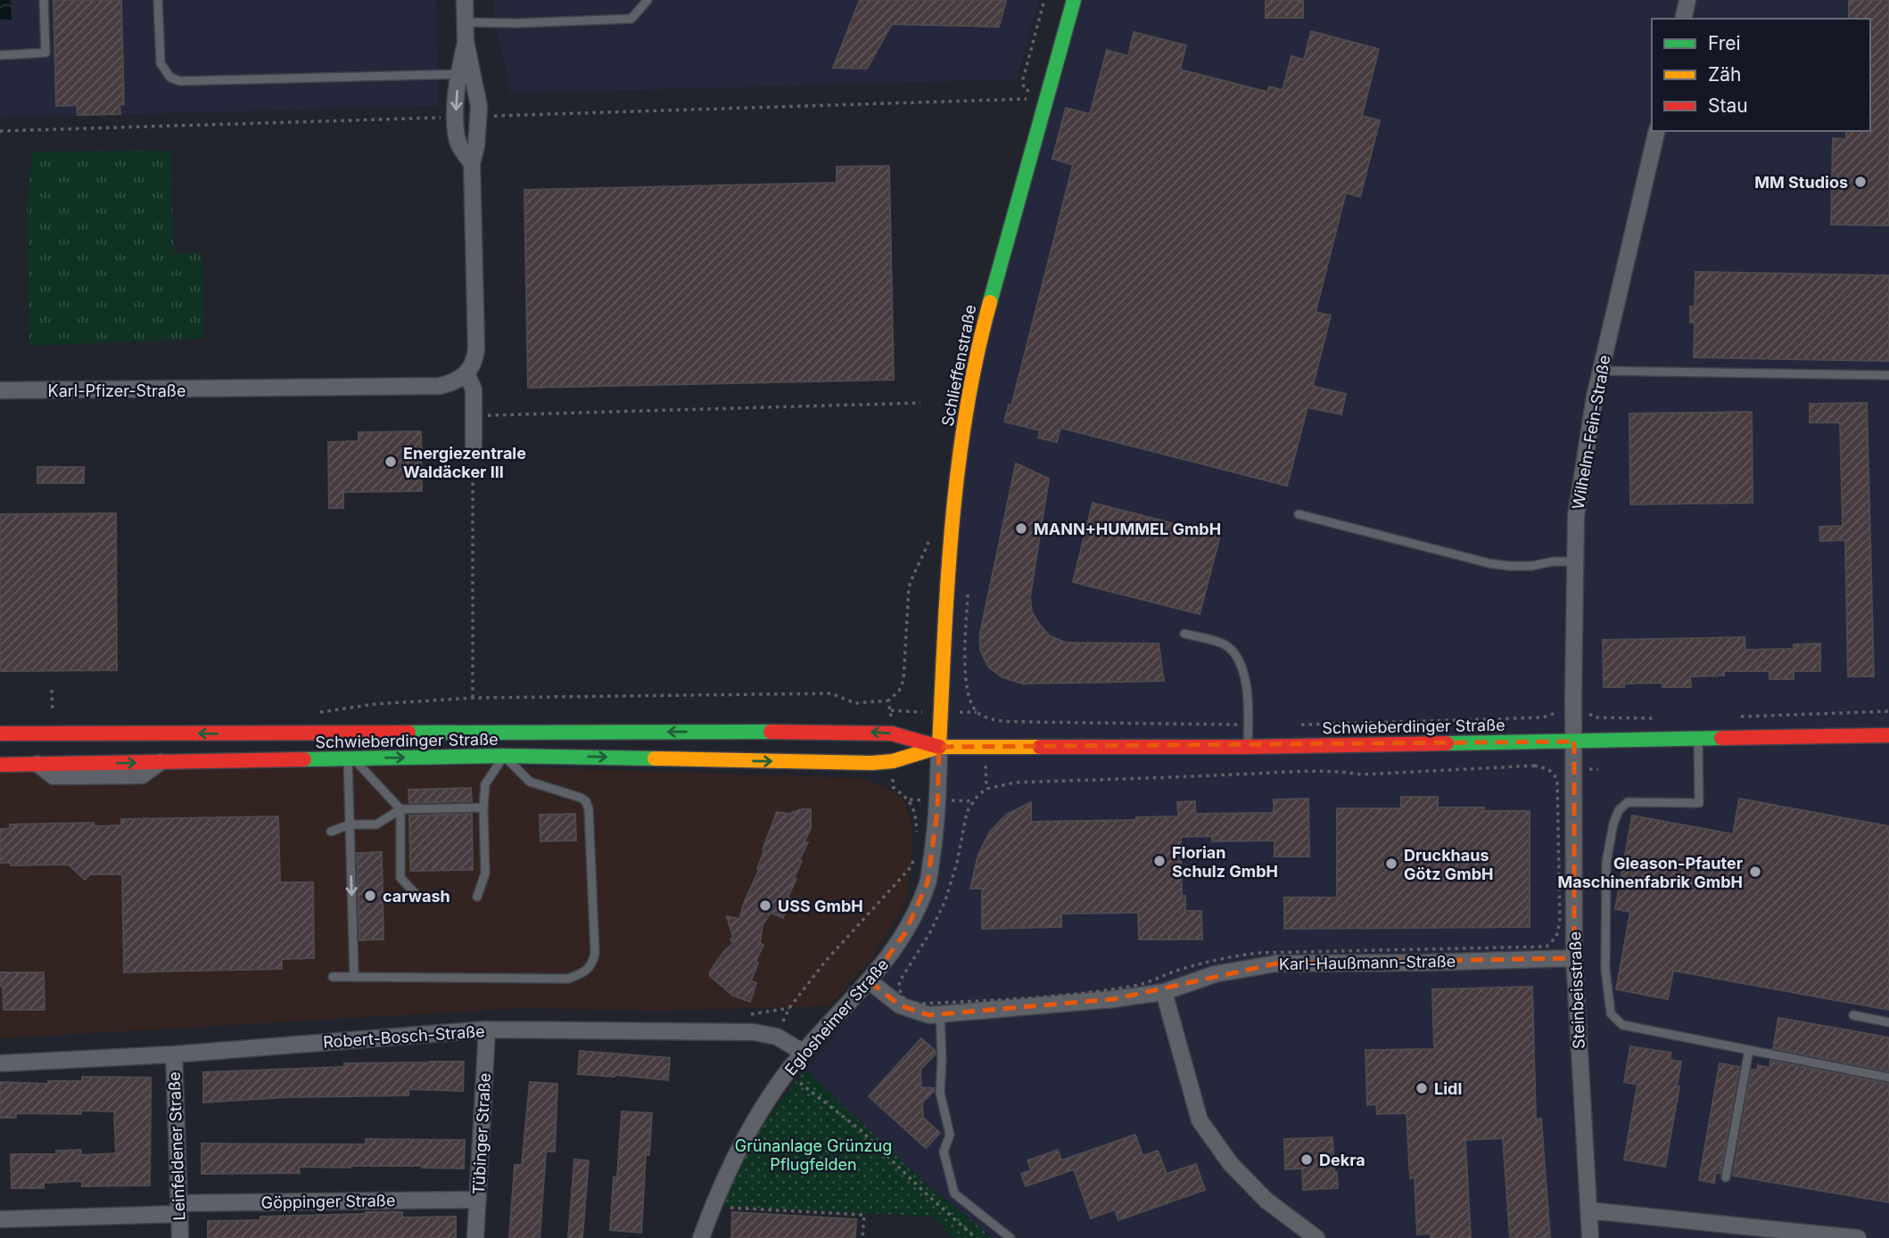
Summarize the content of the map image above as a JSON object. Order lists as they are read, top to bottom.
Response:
{
  "streets": {
    "main road": ["Schlieffenstraße", "Schwieberdinger Straße"],
    "street": [
      "Karl-Pfizer-Straße",
      "Wilhelm-Fein-Straße",
      "Karl-Haußmann-Straße",
      "Steinbeisstraße",
      "Eglosheimer Straße",
      "Robert-Bosch-Straße",
      "Tübinger Straße",
      "Leinfeldener Straße",
      "Göppinger Straße"
    ]
  },
  "crossings": [
    ["Schlieffenstraße", "Schwieberdinger Straße"],
    ["Schlieffenstraße", "Eglosheimer Straße"],
    ["Wilhelm-Fein-Straße", "Schwieberdinger Straße"],
    ["Wilhelm-Fein-Straße", "Steinbeisstraße"],
    ["Schwieberdinger Straße", "Steinbeisstraße"],
    ["Schwieberdinger Straße", "Eglosheimer Straße"],
    ["Karl-Haußmann-Straße", "Steinbeisstraße"],
    ["Karl-Haußmann-Straße", "Eglosheimer Straße"],
    ["Eglosheimer Straße", "Robert-Bosch-Straße"],
    ["Robert-Bosch-Straße", "Tübinger Straße"],
    ["Robert-Bosch-Straße", "Leinfeldener Straße"],
    ["Tübinger Straße", "Göppinger Straße"],
    ["Leinfeldener Straße", "Göppinger Straße"]
  ],
  "parks": ["Grünanlage Grünzug Pflugfelden"],
  "places": [
    "MM Studios",
    "Energiezentrale Waldäcker III",
    "MANN+HUMMEL GmbH",
    "Florian Schulz GmbH",
    "Druckhaus Götz GmbH",
    "Gleason-Pfauter Maschinenfabrik GmbH",
    "carwash",
    "USS GmbH",
    "Lidl",
    "Dekra"
  ],
  "legend": ["Frei", "Zäh", "Stau"]
}
